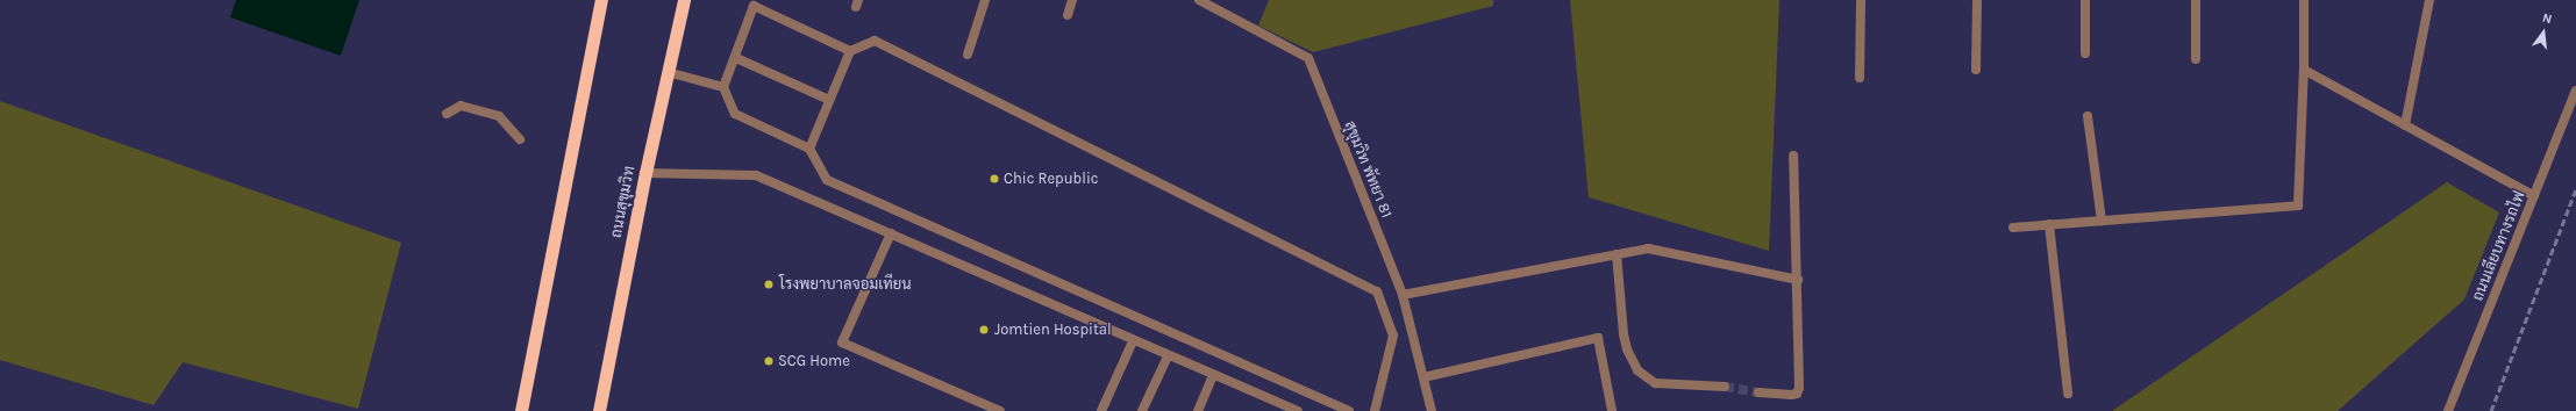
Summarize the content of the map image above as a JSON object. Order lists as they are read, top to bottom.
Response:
{
  "streets": {
    "highway": ["ถนนสุขุมวิท"],
    "street": ["สุขุมวิท พัทยา 81", "ถนนเลียบทางรถไฟ"]
  },
  "places": [
    "Chic Republic",
    "โรงพยาบาลจอมเทียน",
    "Jomtien Hospital",
    "SCG Home"
  ],
  "north": "top"
}
